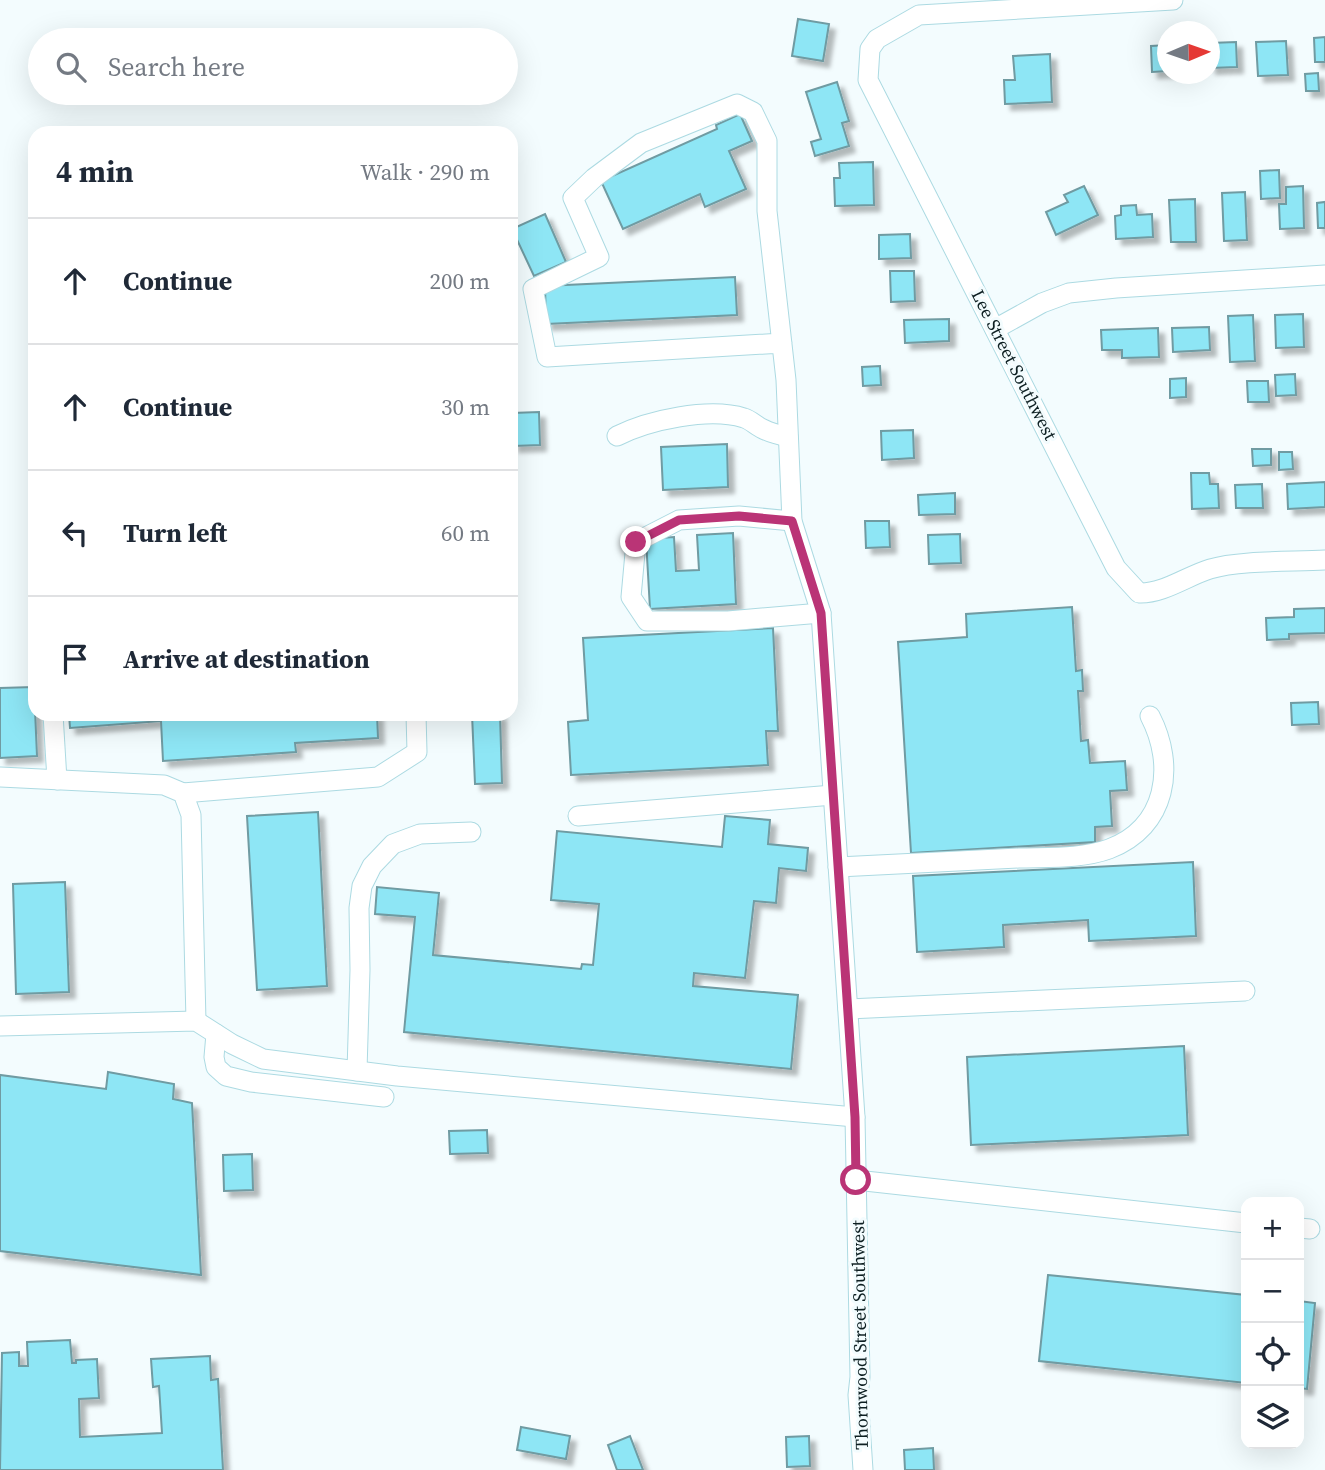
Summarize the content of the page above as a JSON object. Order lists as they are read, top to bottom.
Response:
{
  "streets": {
    "street": ["Lee Street Southwest", "Thornwood Street Southwest"]
  },
  "north": "right",
  "page": {
    "search": "Search here",
    "heading": ["4 min", "Walk · 290 m"],
    "list": [
      ["Continue", "200 m"],
      ["Continue", "30 m"],
      ["Turn left", "60 m"],
      "Arrive at destination"
    ],
    "map_buttons": ["+", "−"]
  }
}
